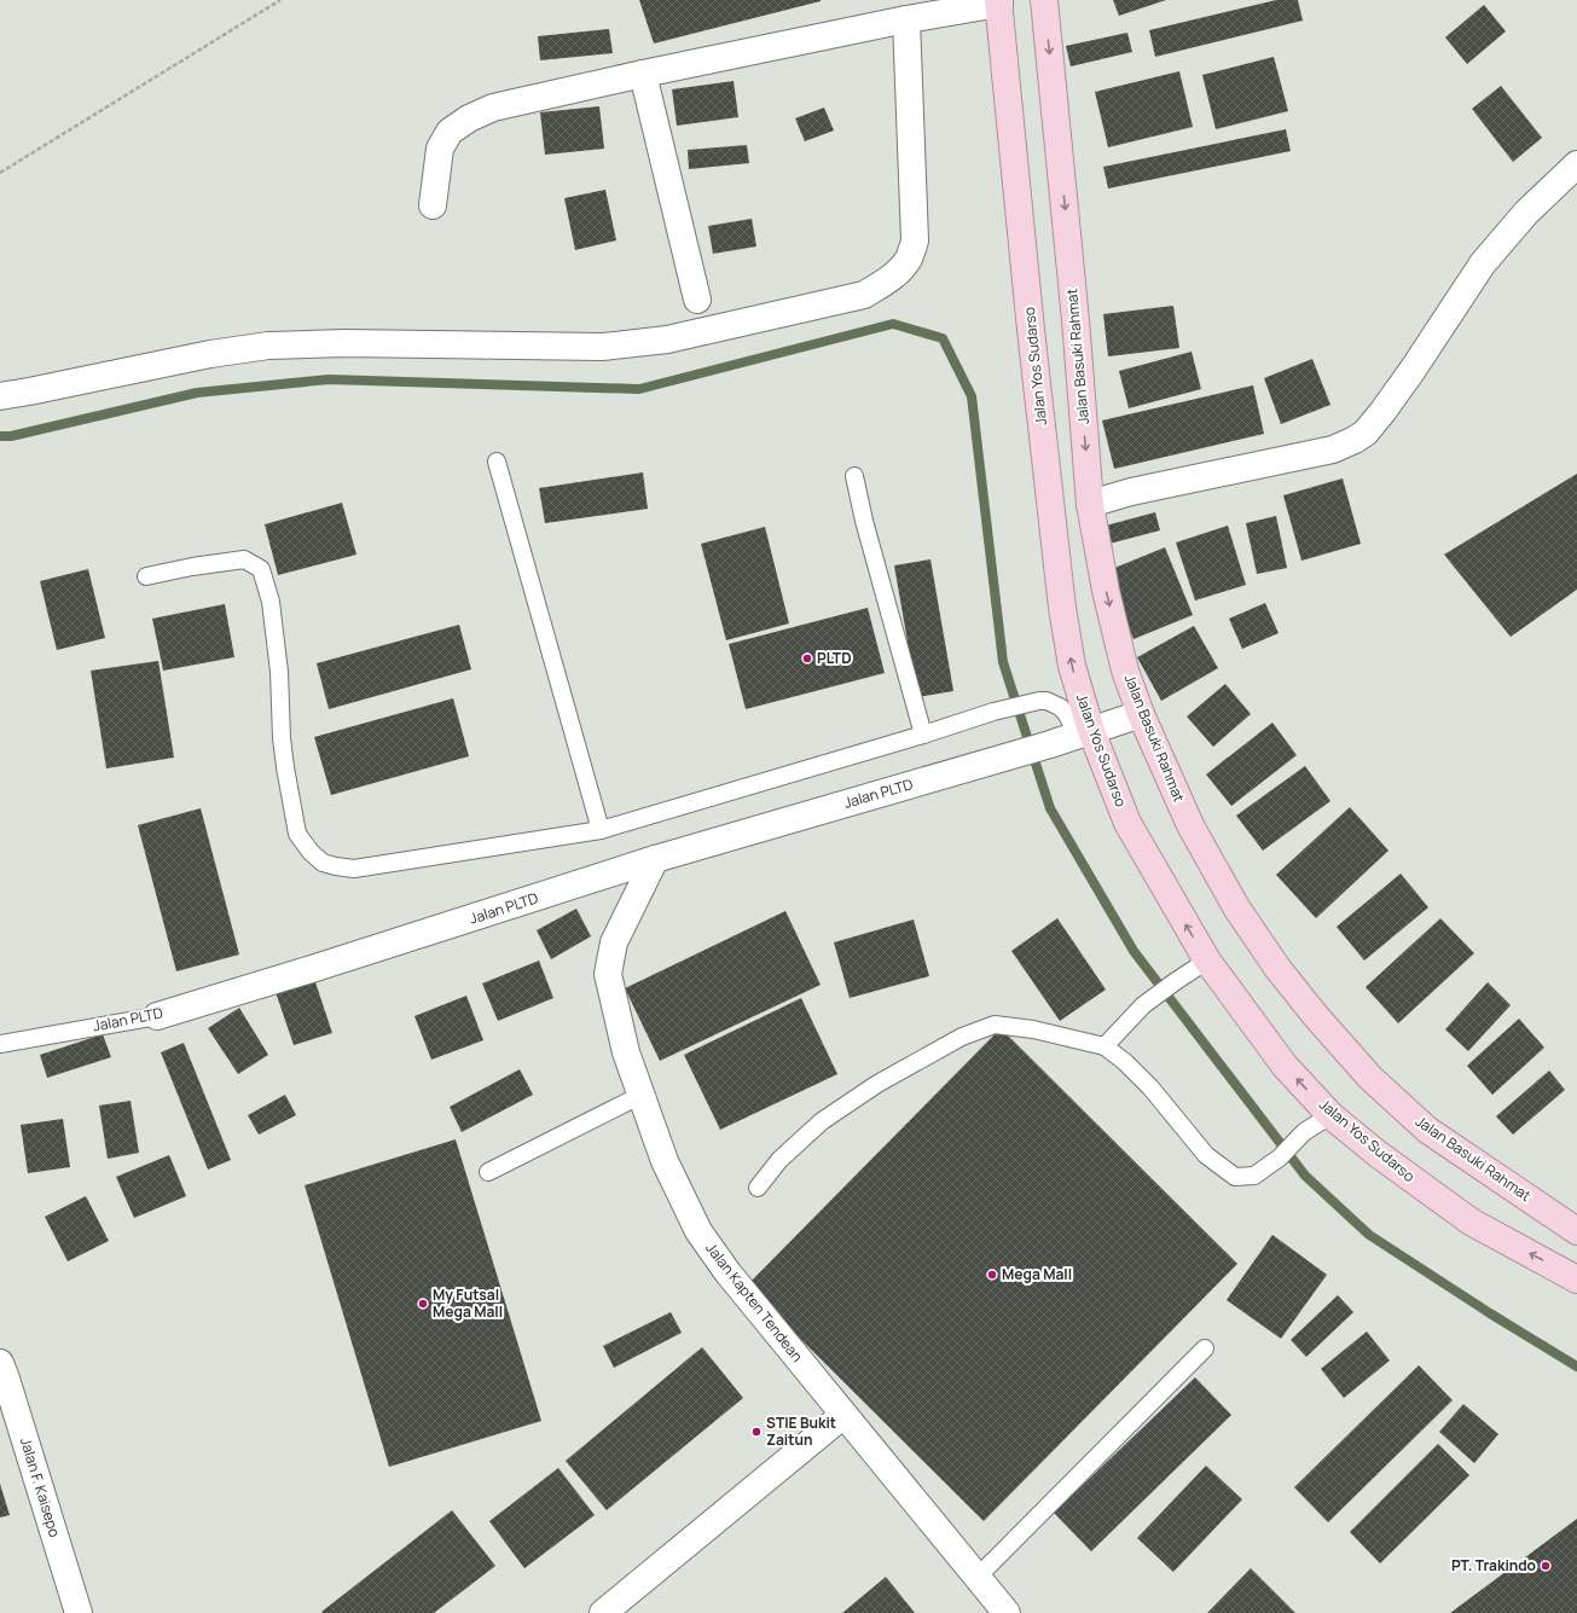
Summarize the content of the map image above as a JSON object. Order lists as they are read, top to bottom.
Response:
{
  "streets": {
    "highway": ["Jalan Basuki Rahmat", "Jalan Yos Sudarso"],
    "street": ["Jalan PLTD", "Jalan Kapten Tendean", "Jalan F. Kaisepo"]
  },
  "crossings": [
    ["Jalan Basuki Rahmat", "Jalan PLTD"],
    ["Jalan Yos Sudarso", "Jalan PLTD"],
    ["Jalan PLTD", "Jalan Kapten Tendean"]
  ],
  "one_way": ["Jalan Basuki Rahmat", "Jalan Yos Sudarso"],
  "places": [
    "PLTD",
    "Mega Mall",
    "My Futsal Mega Mall",
    "STIE Bukit Zaitun",
    "PT. Trakindo"
  ]
}
